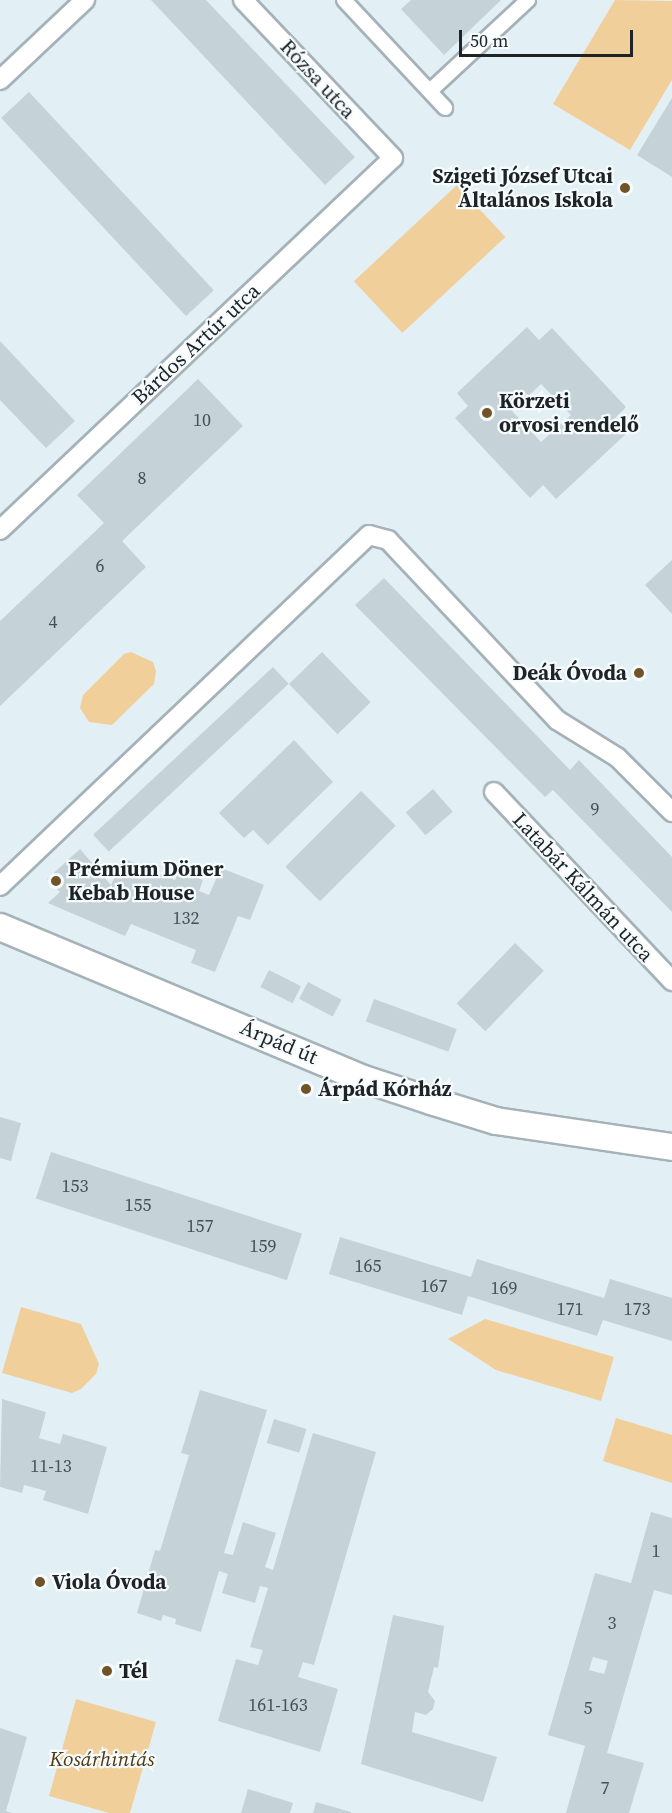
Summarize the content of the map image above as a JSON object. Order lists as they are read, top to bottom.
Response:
{
  "streets": {
    "main road": ["Árpád út"],
    "street": ["Rózsa utca", "Bárdos Artúr utca", "Latabár Kálmán utca"]
  },
  "crossings": [
    ["Rózsa utca", "Bárdos Artúr utca"]
  ],
  "parks": ["Kosárhintás"],
  "places": [
    "Szigeti József Utcai Általános Iskola",
    "Körzeti orvosi rendelő",
    "Deák Óvoda",
    "Prémium Döner Kebab House",
    "Árpád Kórház",
    "Viola Óvoda",
    "Tél"
  ],
  "house_numbers": [
    "10",
    "8",
    "6",
    "4",
    "9",
    "132",
    "153",
    "155",
    "157",
    "159",
    "165",
    "167",
    "169",
    "171",
    "173",
    "11-13",
    "1",
    "3",
    "161-163",
    "5",
    "7"
  ],
  "scale_bar": "50 m"
}
